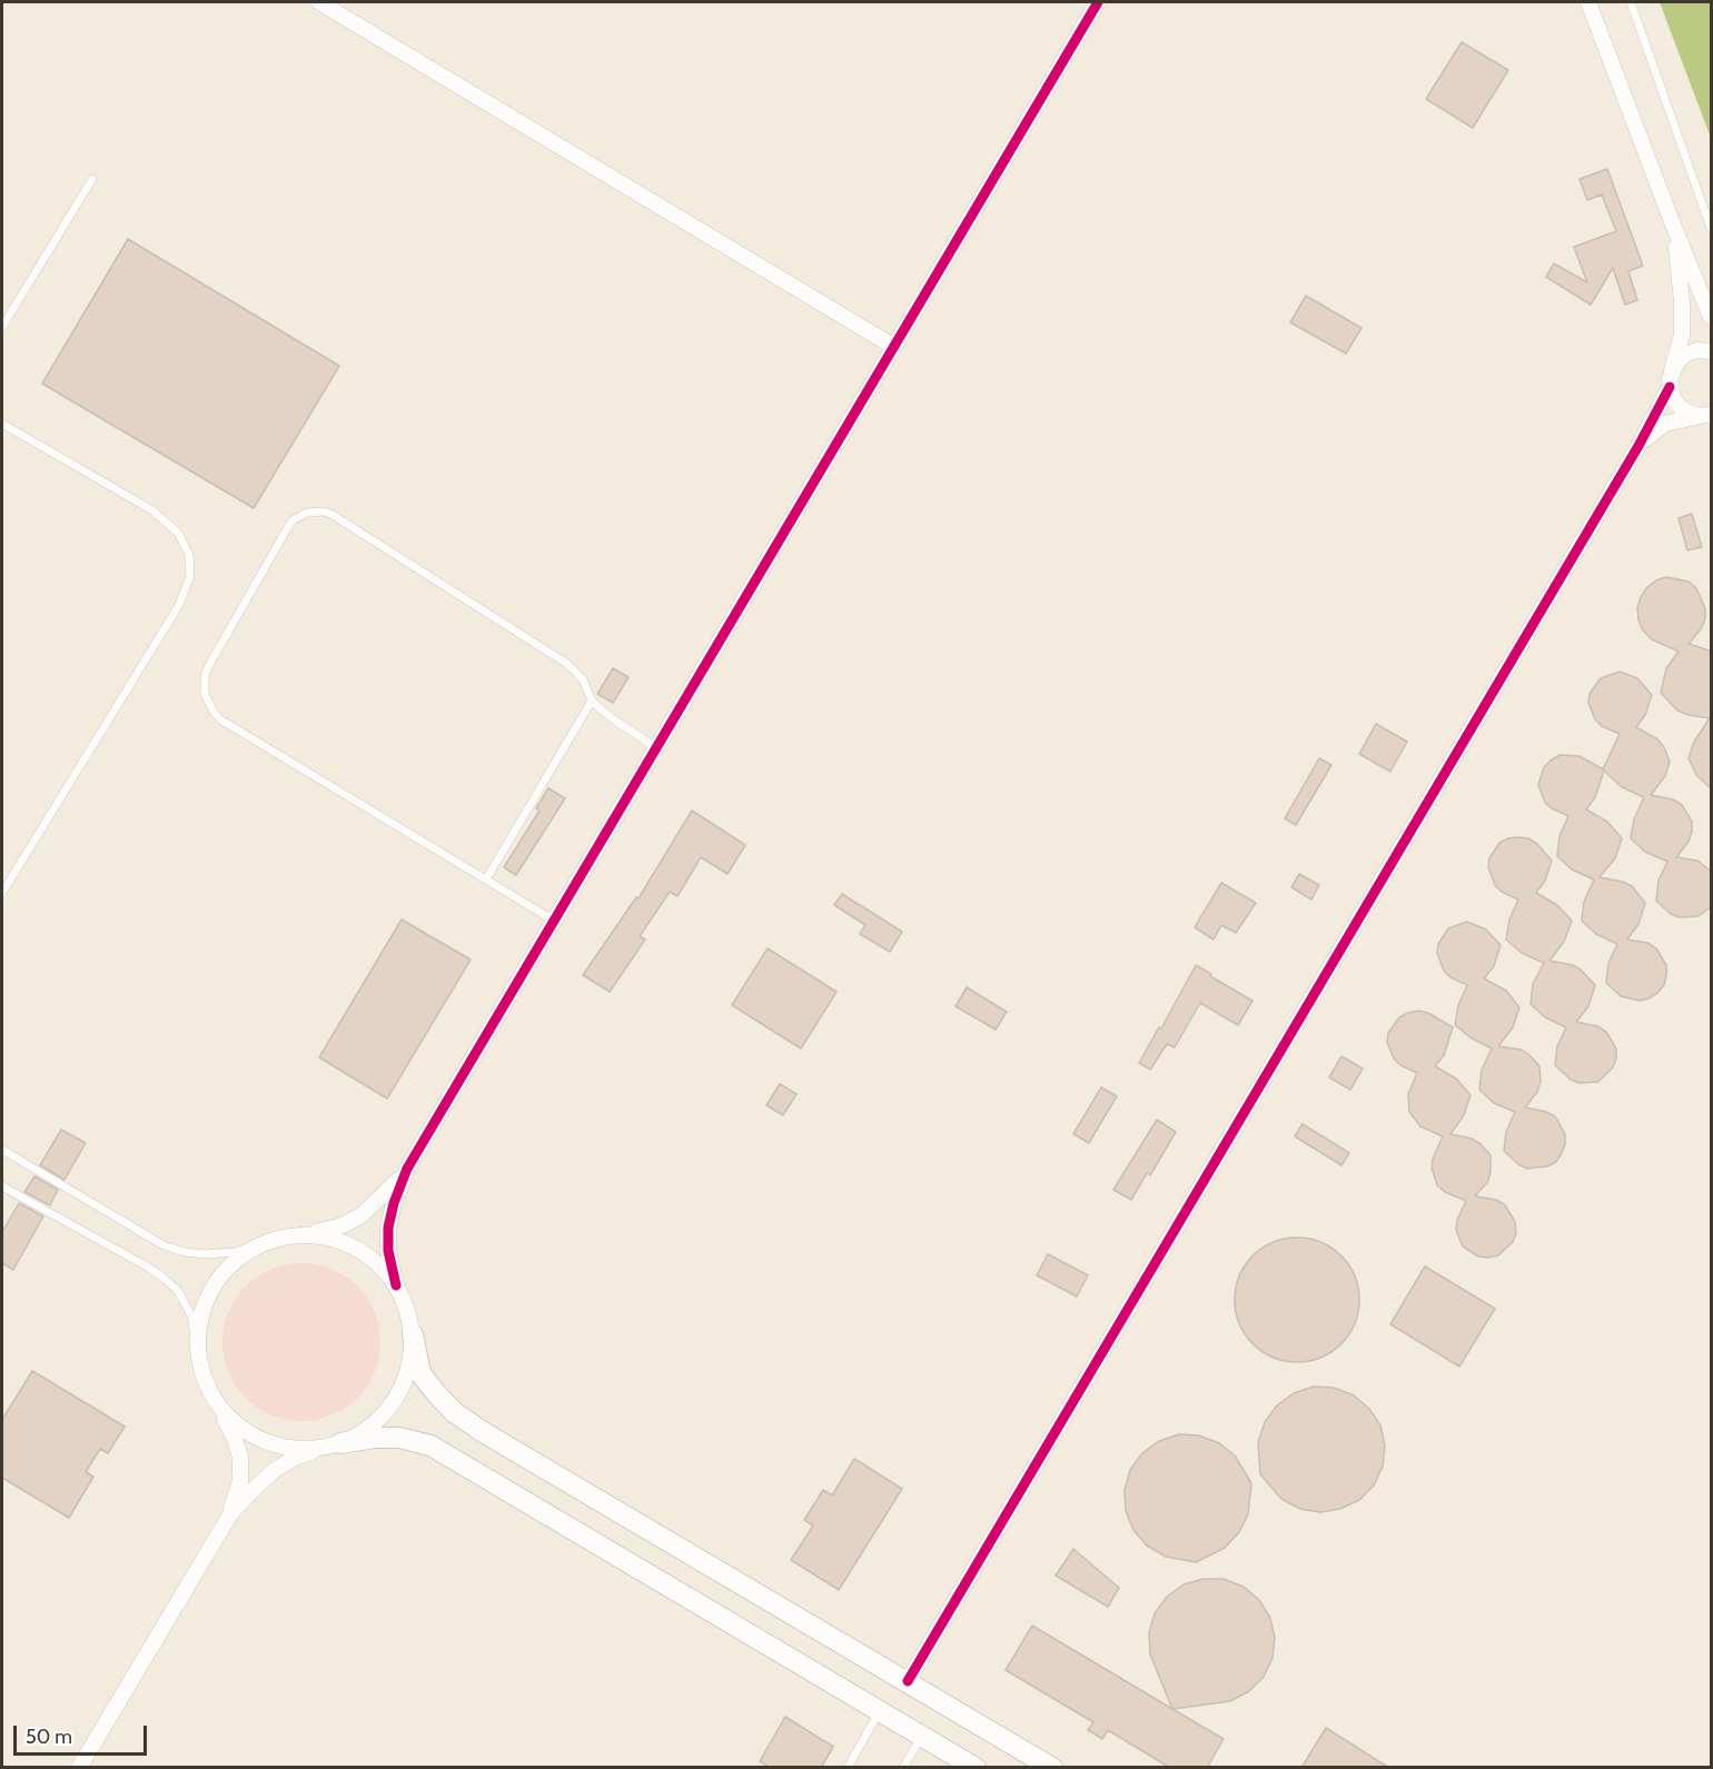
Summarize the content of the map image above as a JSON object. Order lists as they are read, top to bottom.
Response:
{
  "scale_bar": "50 m"
}
